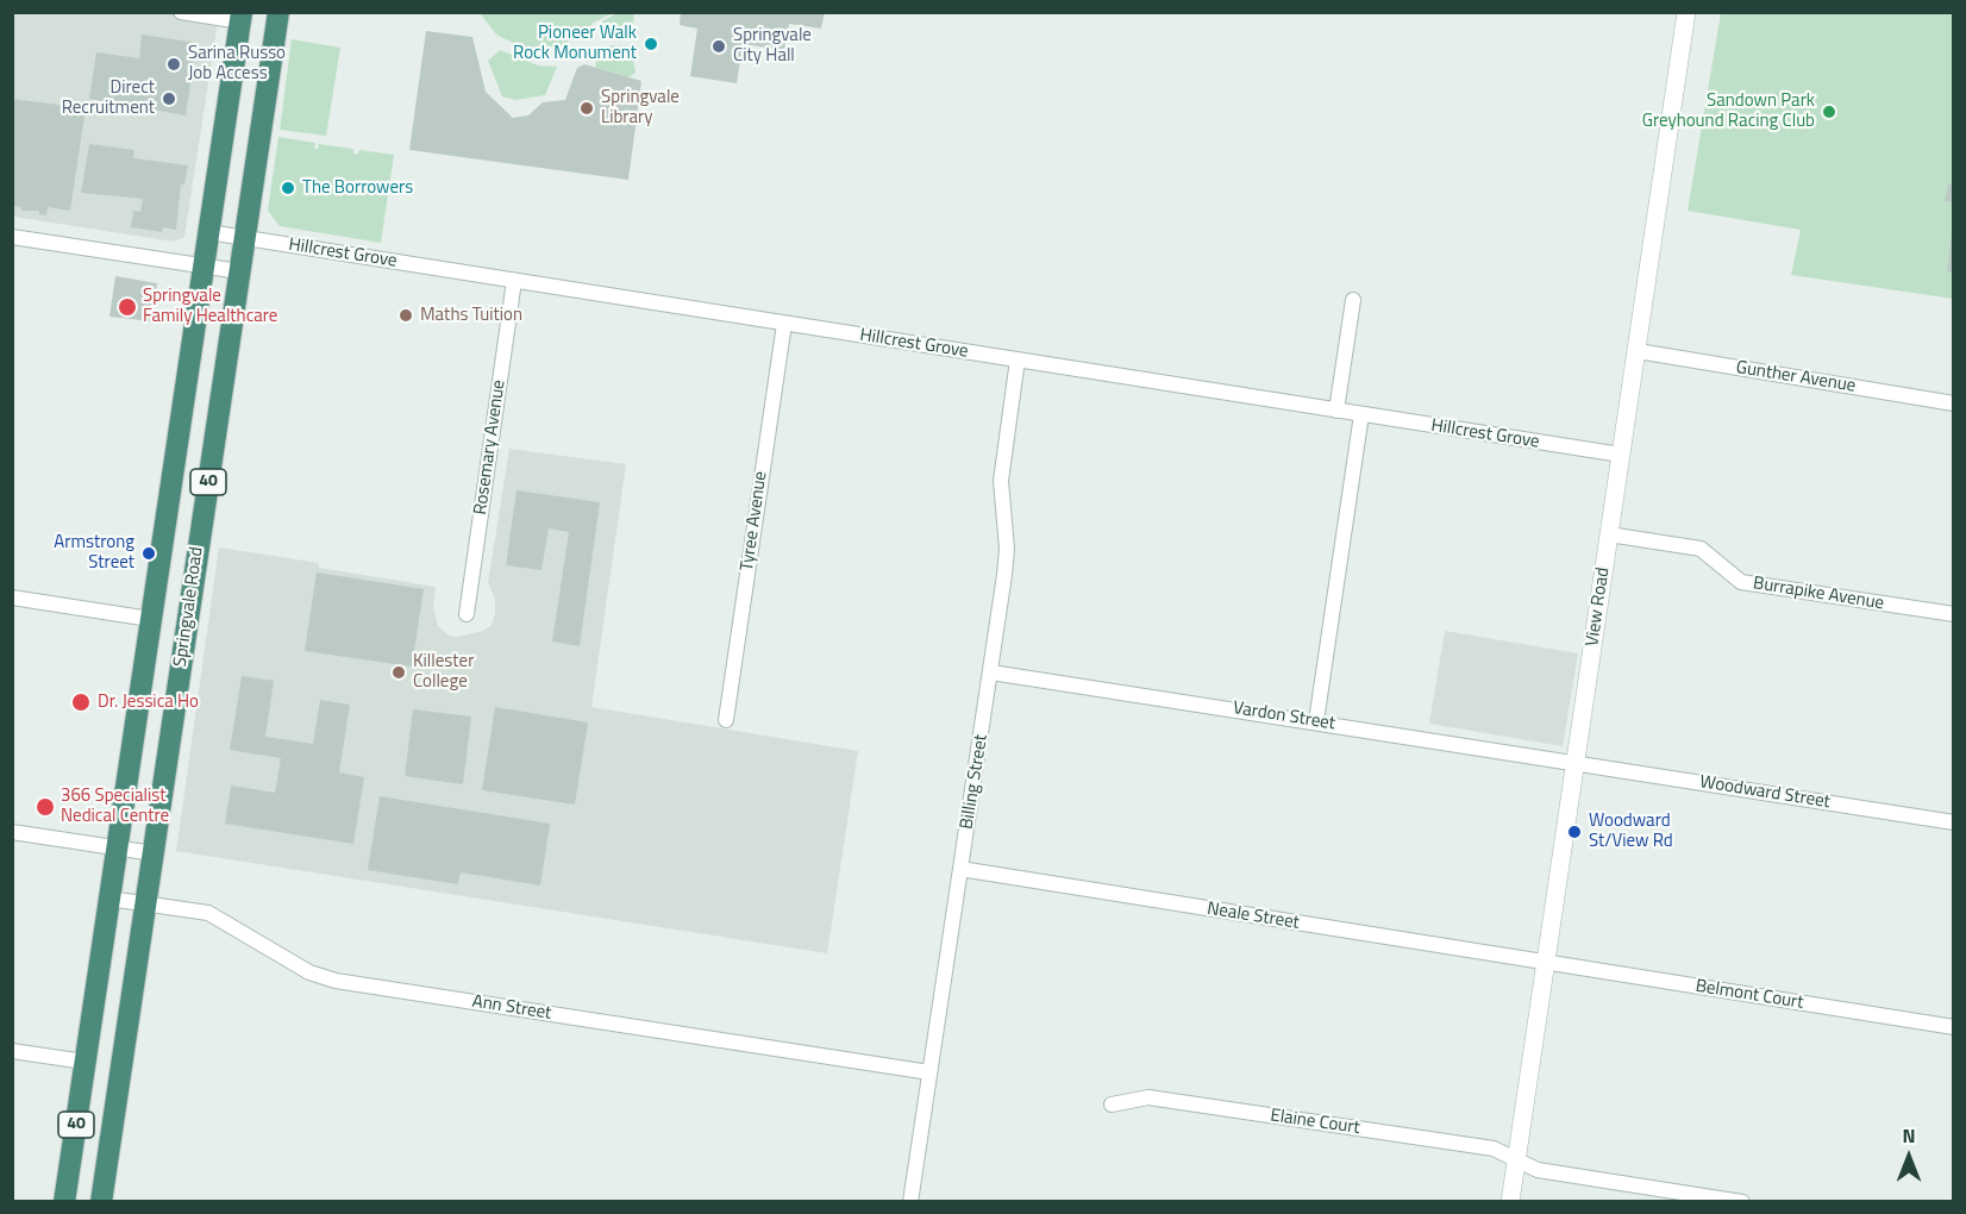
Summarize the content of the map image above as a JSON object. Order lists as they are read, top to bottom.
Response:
{
  "streets": {
    "highway": ["40", "Springvale Road"],
    "street": [
      "Hillcrest Grove",
      "Gunther Avenue",
      "Rosemary Avenue",
      "Tyree Avenue",
      "Burrapike Avenue",
      "View Road",
      "Vardon Street",
      "Billing Street",
      "Woodward Street",
      "Neale Street",
      "Belmont Court",
      "Ann Street",
      "Elaine Court"
    ]
  },
  "crossings": [
    ["Hillcrest Grove", "Rosemary Avenue"],
    ["Hillcrest Grove", "Tyree Avenue"],
    ["Hillcrest Grove", "Springvale Road"],
    ["Hillcrest Grove", "View Road"],
    ["Hillcrest Grove", "Billing Street"],
    ["Gunther Avenue", "View Road"],
    ["Burrapike Avenue", "View Road"],
    ["Springvale Road", "Ann Street"],
    ["View Road", "Vardon Street"],
    ["View Road", "Woodward Street"],
    ["View Road", "Neale Street"],
    ["View Road", "Belmont Court"],
    ["View Road", "Elaine Court"],
    ["Vardon Street", "Billing Street"],
    ["Vardon Street", "Woodward Street"],
    ["Billing Street", "Neale Street"],
    ["Billing Street", "Ann Street"],
    ["Neale Street", "Belmont Court"]
  ],
  "places": [
    "Pioneer Walk Rock Monument",
    "Springvale City Hall",
    "Sarina Russo Job Access",
    "Direct Recruitment",
    "Springvale Library",
    "Sandown Park Greyhound Racing Club",
    "The Borrowers",
    "Springvale Family Healthcare",
    "Maths Tuition",
    "Armstrong Street",
    "Killester College",
    "Dr. Jessica Ho",
    "366 Specialist Nedical Centre",
    "Woodward St/View Rd"
  ],
  "north": "top"
}
